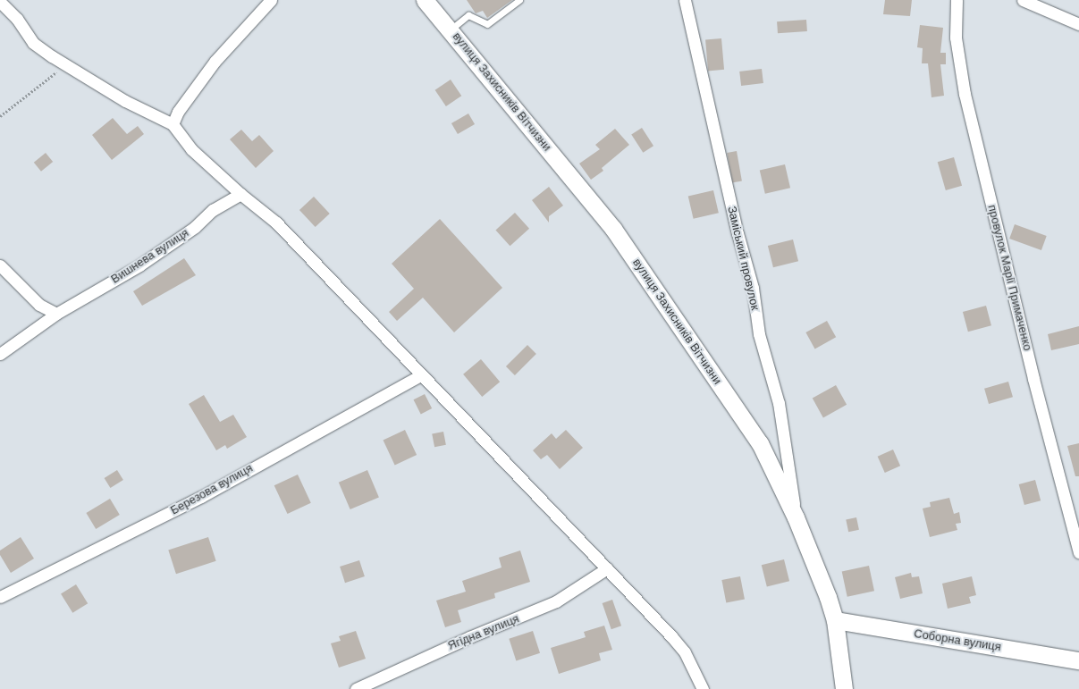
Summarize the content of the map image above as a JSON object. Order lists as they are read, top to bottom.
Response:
{
  "streets": {
    "street": [
      "вулиця Захисників Вітчизни",
      "Вишнева вулиця",
      "Заміський провулок",
      "провулок Марії Примаченко",
      "Березова вулиця",
      "Ягідна вулиця",
      "Соборна вулиця"
    ]
  },
  "crossings": [
    ["вулиця Захисників Вітчизни", "Заміський провулок"],
    ["вулиця Захисників Вітчизни", "Соборна вулиця"]
  ]
}
